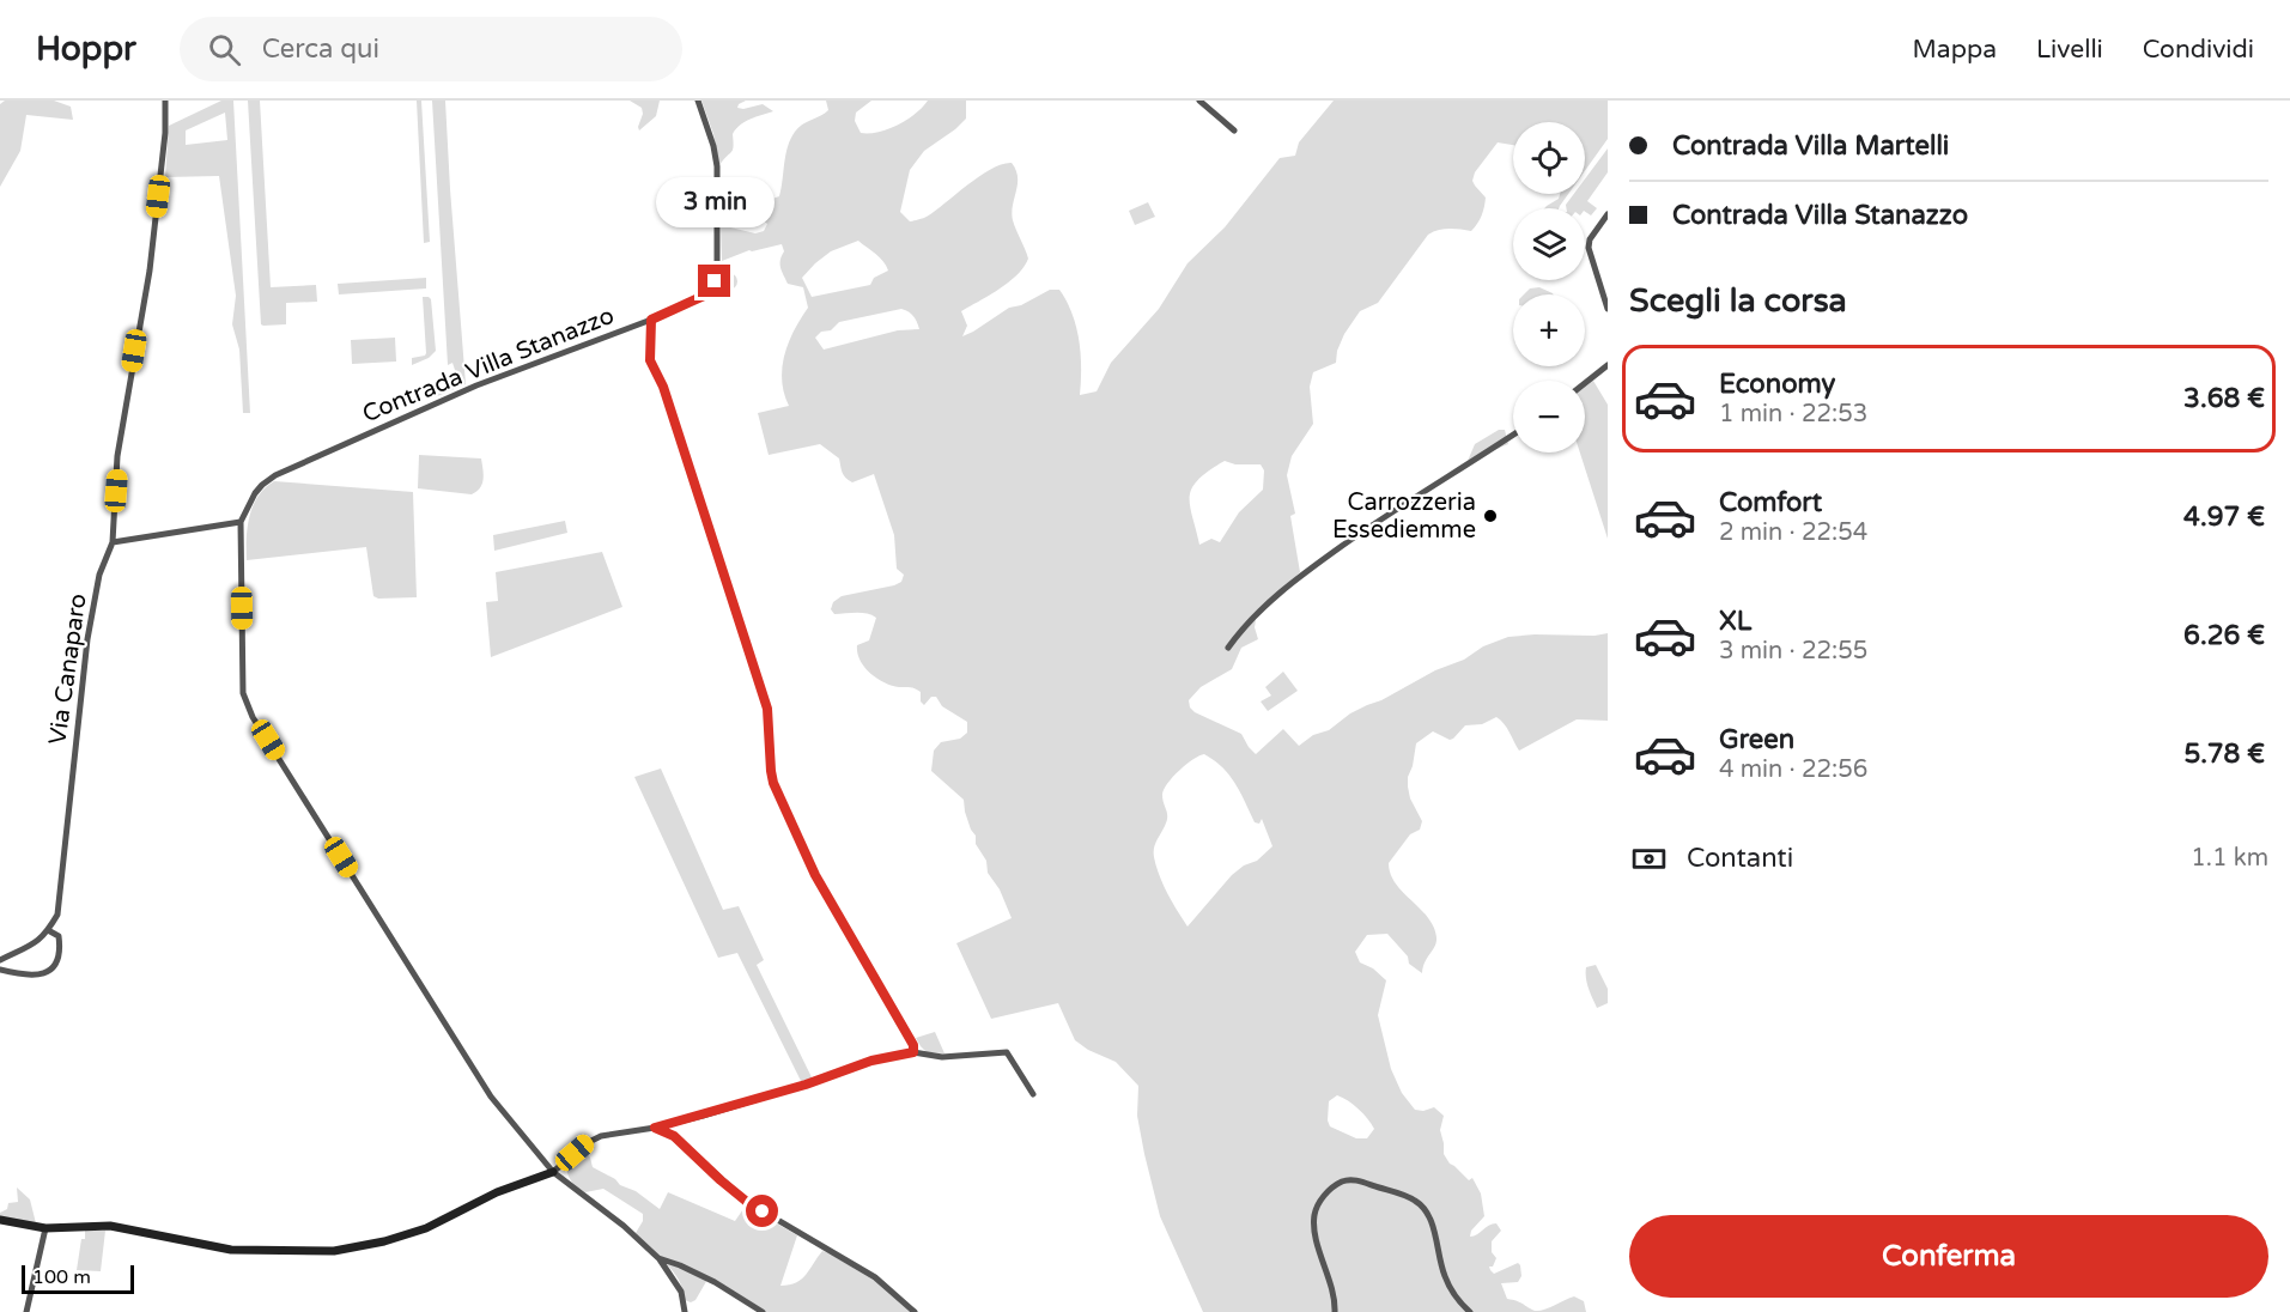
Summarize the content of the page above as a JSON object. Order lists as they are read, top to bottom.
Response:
{
  "streets": {
    "street": ["Contrada Villa Stanazzo", "Via Canaparo"]
  },
  "places": ["Carrozzeria Essediemme"],
  "scale_bar": "100 m",
  "page": {
    "header": "Hoppr",
    "search": "Cerca qui",
    "nav": ["Mappa", "Livelli", "Condividi"],
    "banner": ["Contrada Villa Martelli", "Contrada Villa Stanazzo"],
    "map_buttons": ["+", "−"],
    "bubble": "3 min",
    "heading": "Scegli la corsa",
    "list": [
      {
        "name": "Economy",
        "note": "1 min · 22:53",
        "value": "3.68 €"
      },
      {
        "name": "Comfort",
        "note": "2 min · 22:54",
        "value": "4.97 €"
      },
      {
        "name": "XL",
        "note": "3 min · 22:55",
        "value": "6.26 €"
      },
      {
        "name": "Green",
        "note": "4 min · 22:56",
        "value": "5.78 €"
      }
    ],
    "pay": ["Contanti", "1.1 km"],
    "buttons": "Conferma",
    "scale": "100 m"
  }
}
